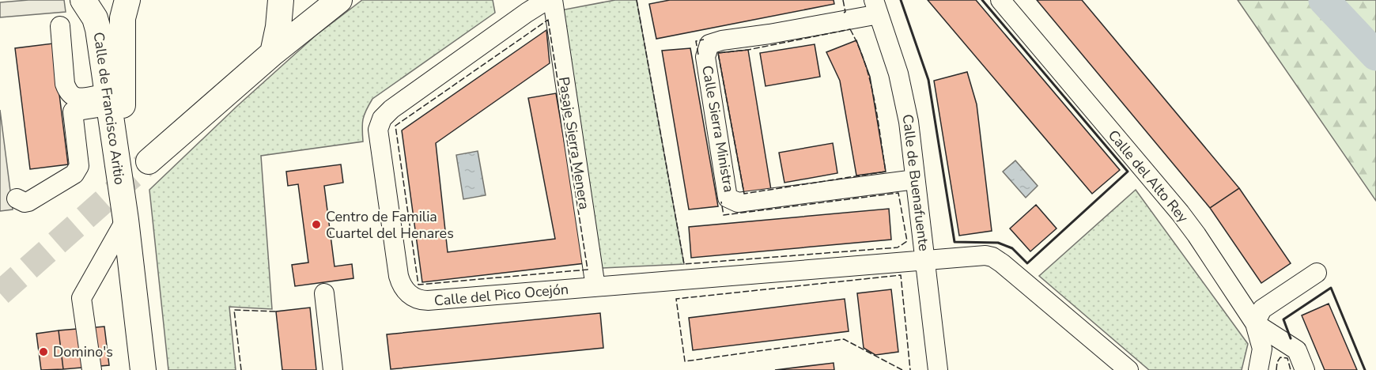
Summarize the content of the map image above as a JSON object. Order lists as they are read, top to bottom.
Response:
{
  "streets": {
    "main road": ["Calle de Francisco Aritio"],
    "street": [
      "Calle Sierra Ministra",
      "Pasaje Sierra Menera",
      "Calle del Alto Rey",
      "Calle de Buenafuente",
      "Calle del Pico Ocejón"
    ]
  },
  "crossings": [
    ["Calle Sierra Ministra", "Calle de Buenafuente"],
    ["Pasaje Sierra Menera", "Calle del Pico Ocejón"],
    ["Calle de Buenafuente", "Calle del Pico Ocejón"]
  ],
  "places": ["Centro de Familia Cuartel del Henares", "Domino's"]
}
